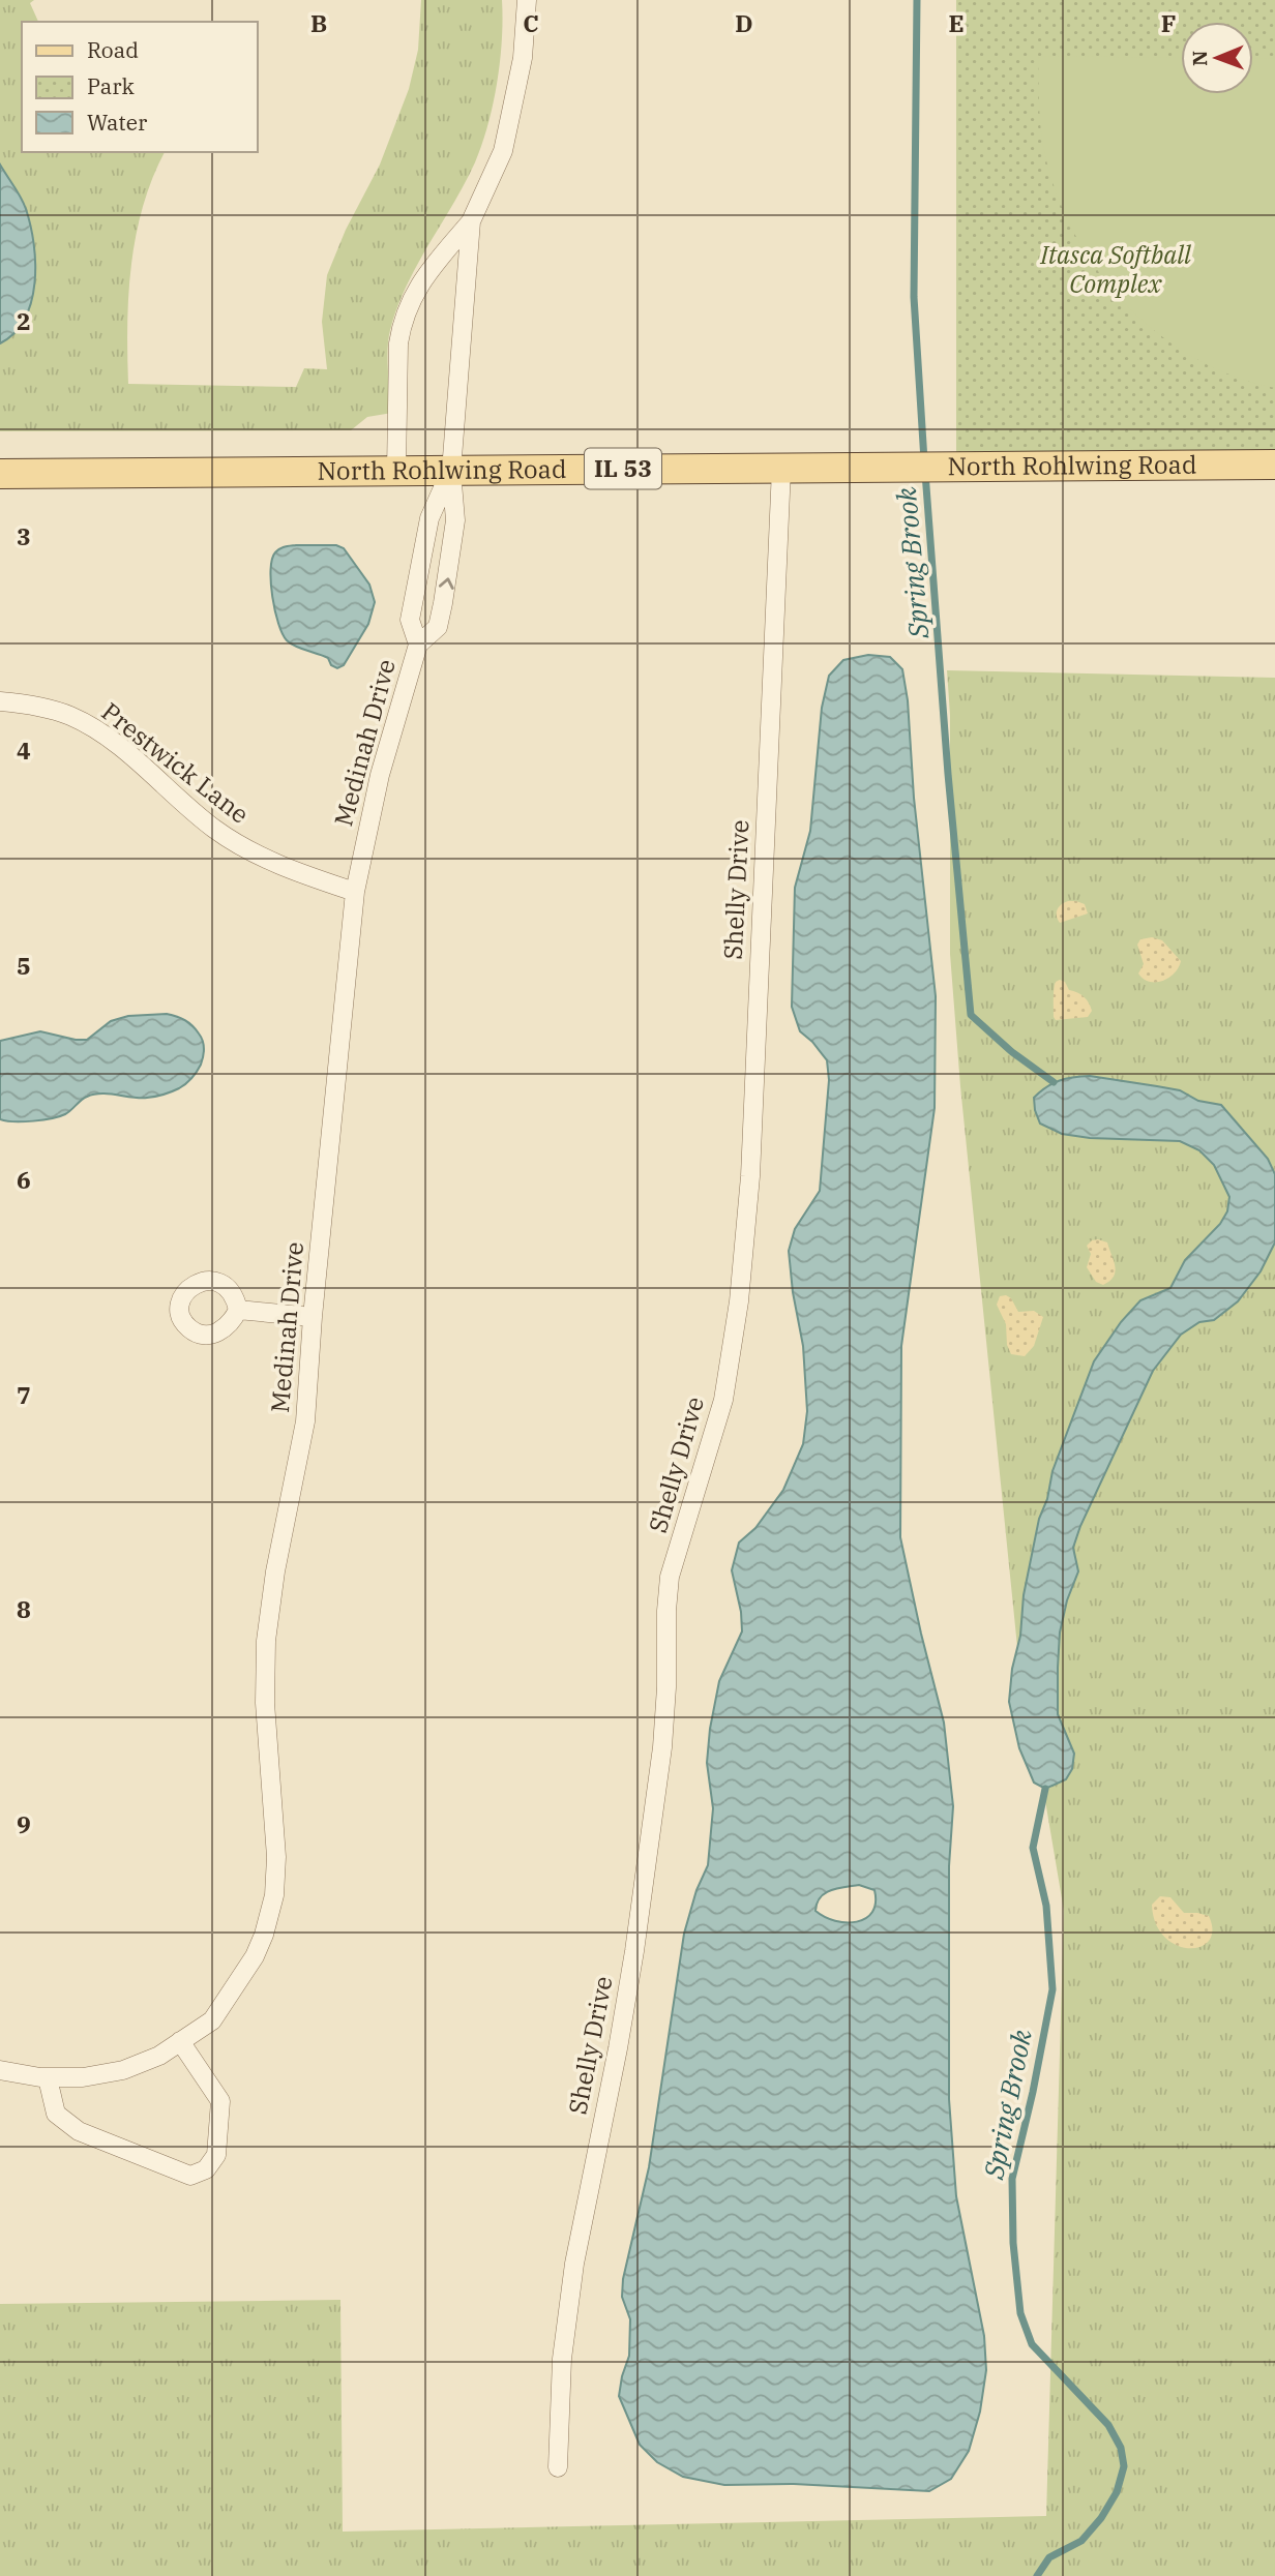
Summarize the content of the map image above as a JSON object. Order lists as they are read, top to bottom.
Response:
{
  "streets": {
    "main road": ["North Rohlwing Road", "IL 53"],
    "street": ["Medinah Drive", "Prestwick Lane", "Shelly Drive"]
  },
  "crossings": [
    ["North Rohlwing Road", "Medinah Drive"],
    ["North Rohlwing Road", "Shelly Drive"],
    ["Medinah Drive", "Prestwick Lane"]
  ],
  "water": ["Spring Brook"],
  "parks": ["Itasca Softball Complex"],
  "legend": ["Road", "Park", "Water"],
  "north": "left",
  "grid": {
    "columns": [
      "B",
      "C",
      "D",
      "E",
      "F"
    ],
    "rows": [
      "2",
      "3",
      "4",
      "5",
      "6",
      "7",
      "8",
      "9"
    ]
  }
}
